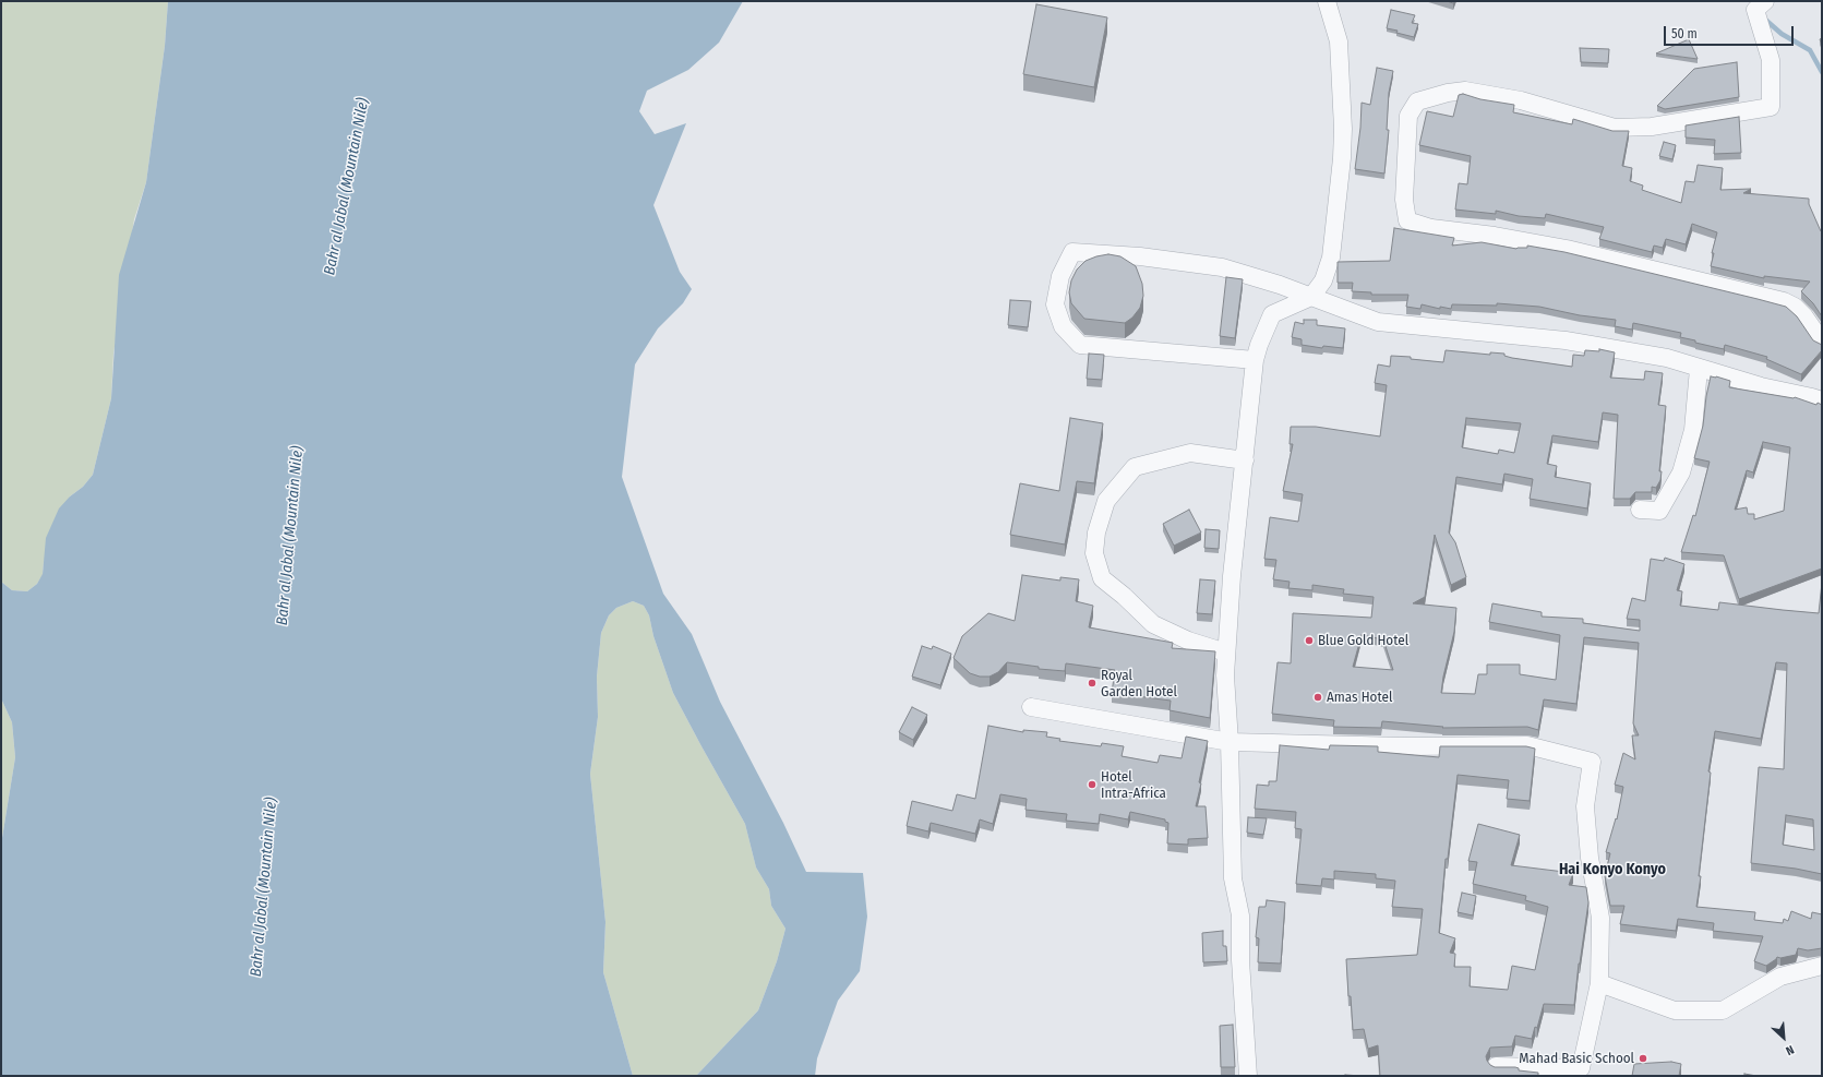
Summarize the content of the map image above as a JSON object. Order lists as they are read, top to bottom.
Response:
{
  "districts": ["Hai Konyo Konyo"],
  "water": ["Bahr al Jabal (Mountain Nile)"],
  "places": [
    "Blue Gold Hotel",
    "Royal Garden Hotel",
    "Amas Hotel",
    "Hotel Intra-Africa",
    "Mahad Basic School"
  ],
  "scale_bar": "50 m",
  "north": "bottom right"
}
